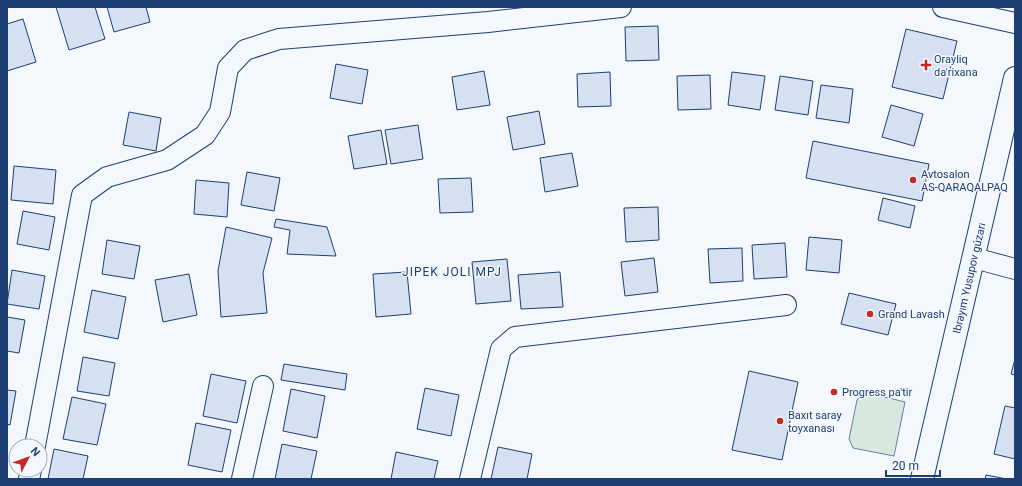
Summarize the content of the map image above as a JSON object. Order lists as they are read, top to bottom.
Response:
{
  "streets": {
    "main road": ["Ibrayım Yusupov gúzarı"]
  },
  "districts": ["JIPEK JOLI MPJ"],
  "places": {
    "health": ["Orayliq da'rixana"],
    "other": [
      "Avtosalon AS-QARAQALPAQ",
      "Grand Lavash",
      "Progress pa'tir",
      "Baxıt saray toyxanası"
    ]
  },
  "scale_bar": "20 m",
  "north": "top right"
}
